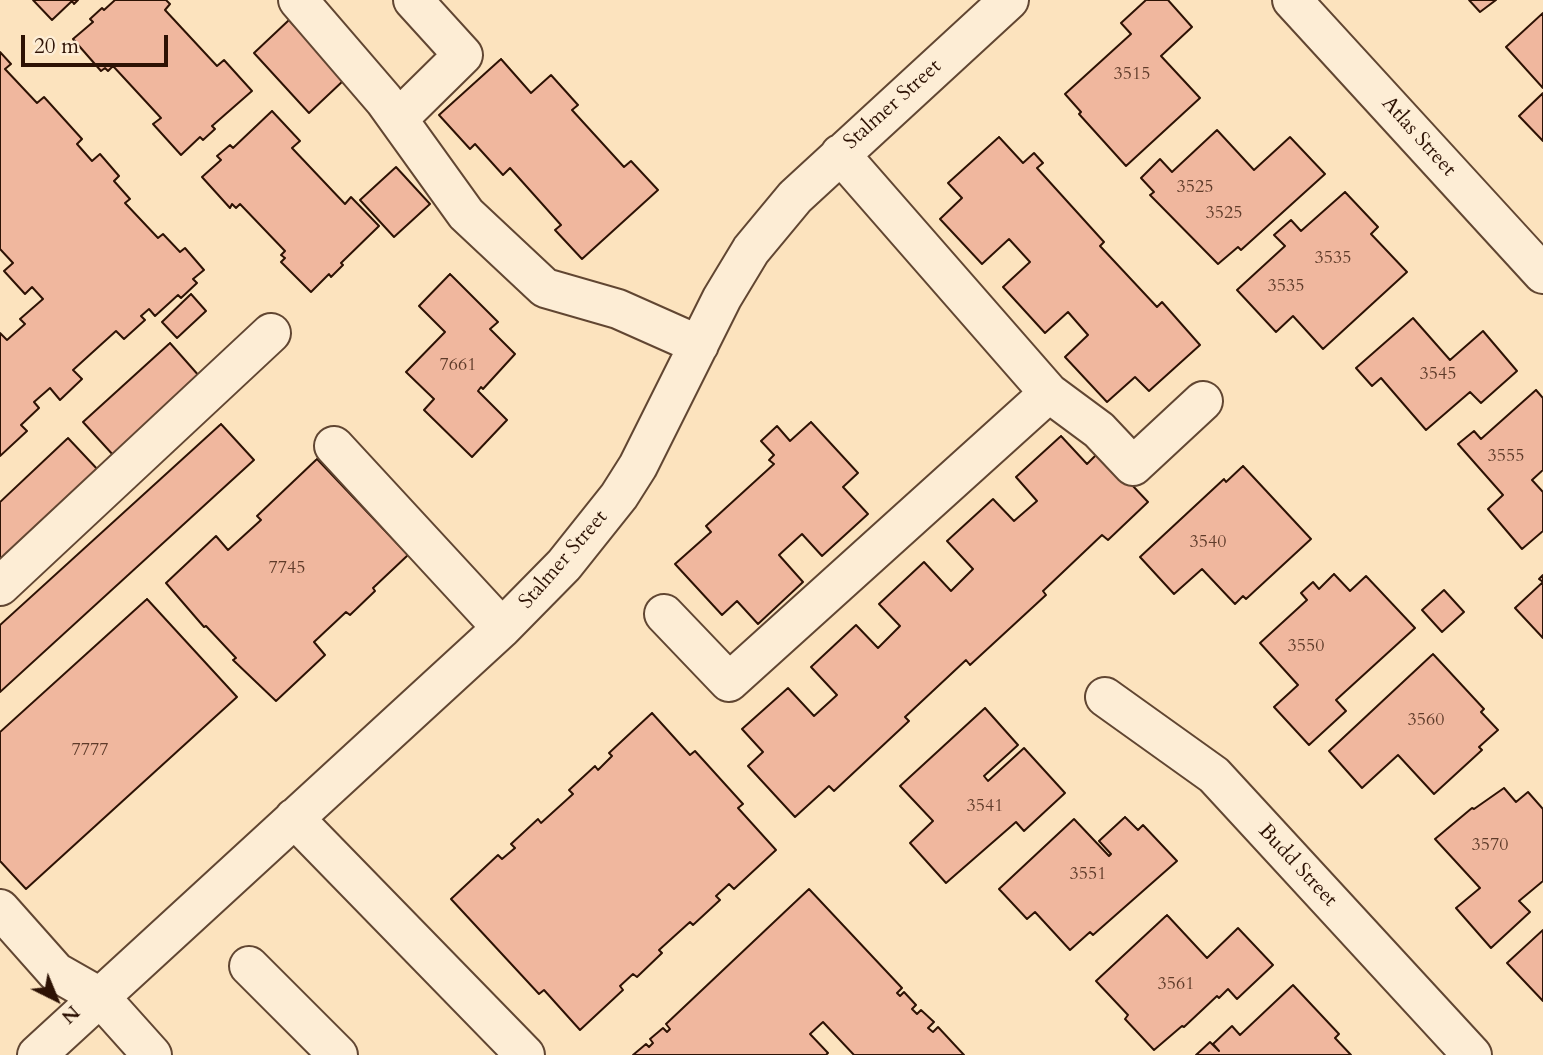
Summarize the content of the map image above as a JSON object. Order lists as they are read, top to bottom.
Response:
{
  "streets": {
    "street": ["Stalmer Street", "Atlas Street", "Budd Street"]
  },
  "house_numbers": [
    "3515",
    "3525",
    "3525",
    "3535",
    "3535",
    "7661",
    "3545",
    "3555",
    "3540",
    "7745",
    "3550",
    "3560",
    "7777",
    "3541",
    "3570",
    "3551",
    "3561"
  ],
  "scale_bar": "20 m",
  "north": "bottom right"
}
